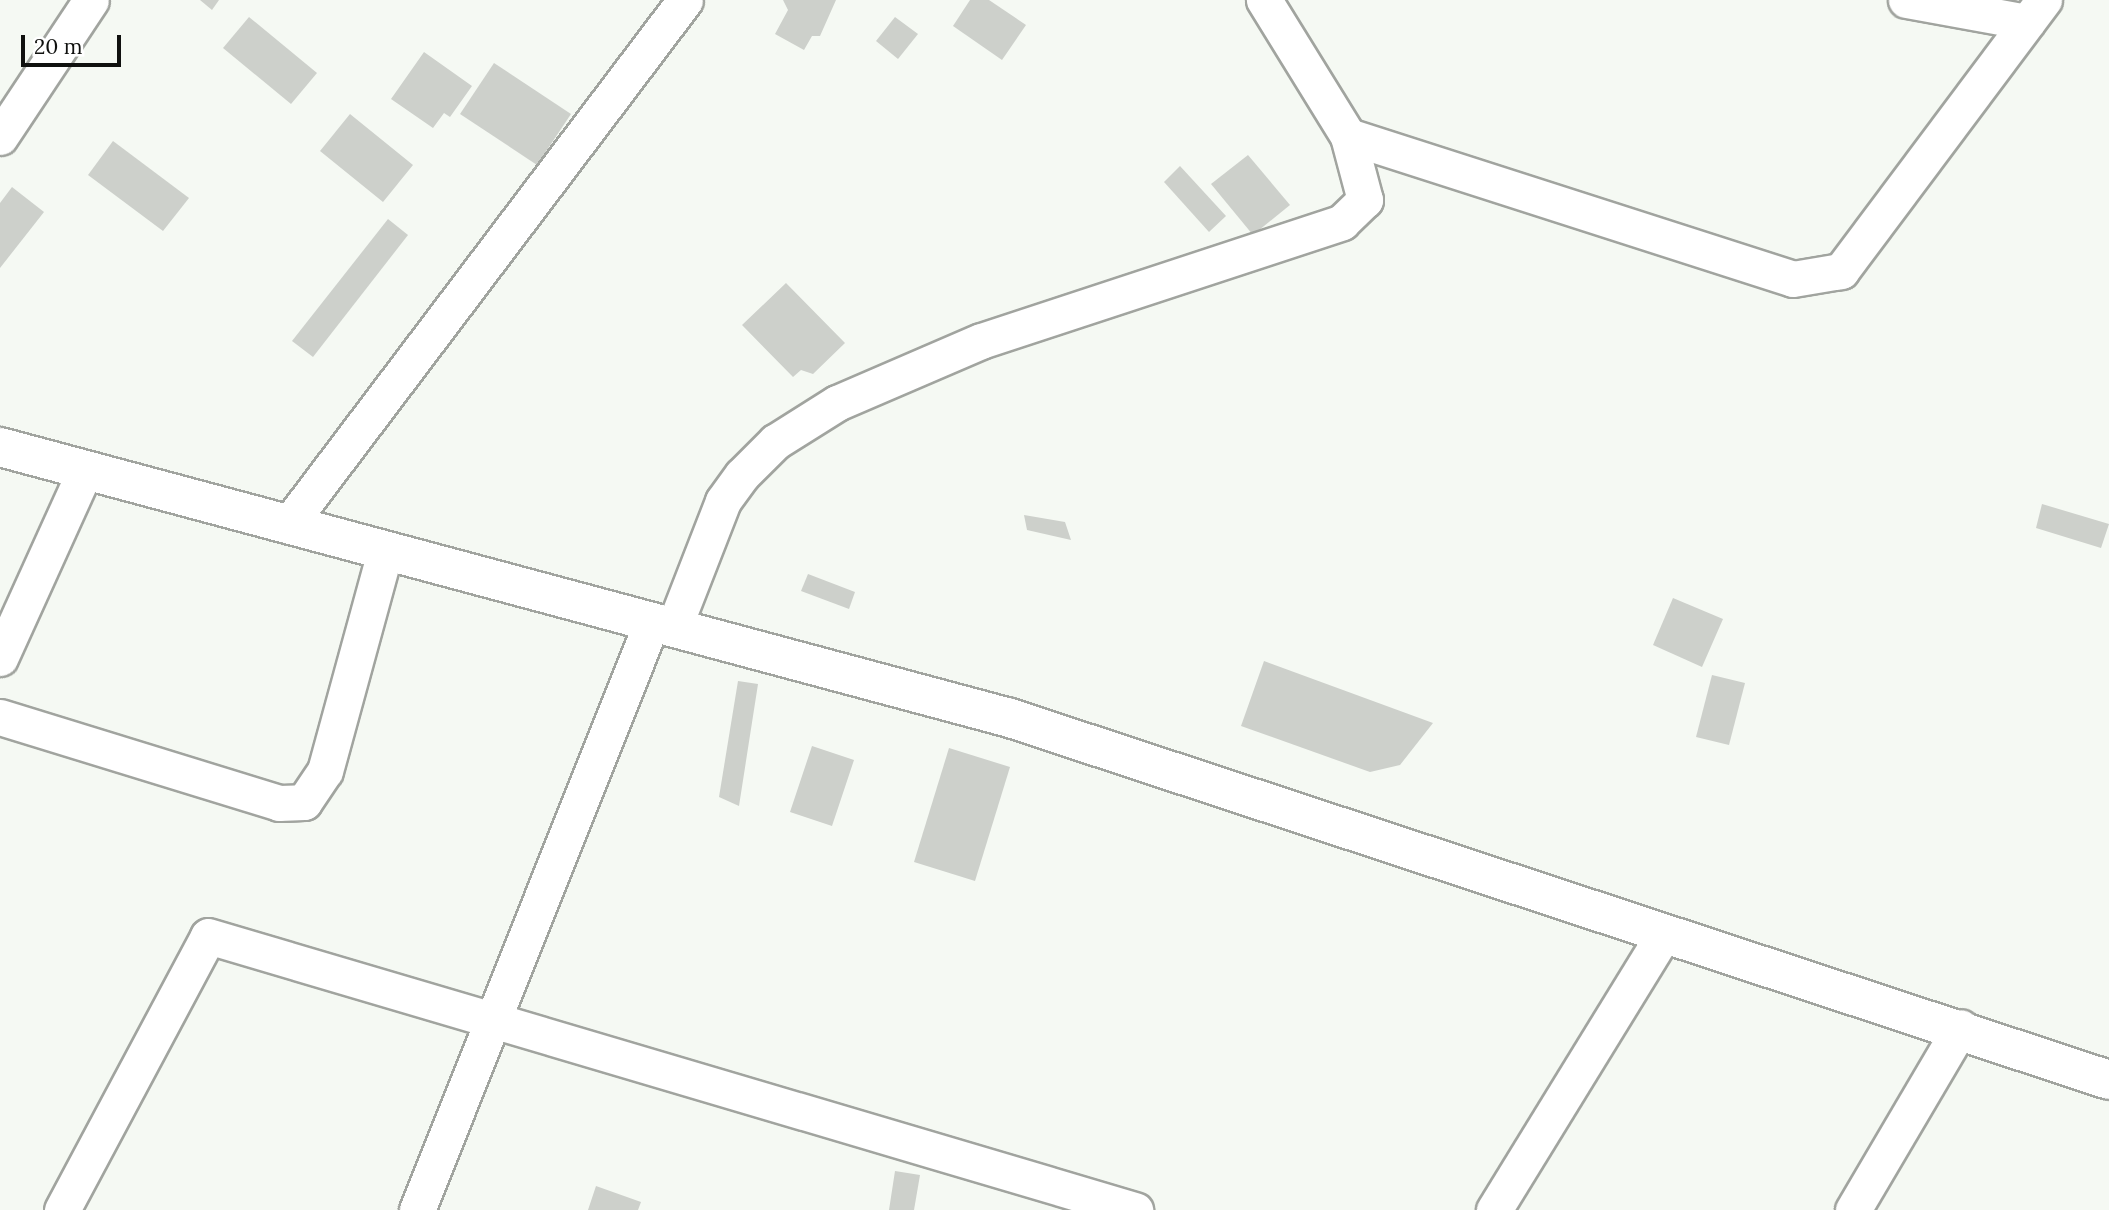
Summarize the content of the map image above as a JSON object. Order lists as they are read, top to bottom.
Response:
{
  "scale_bar": "20 m"
}
